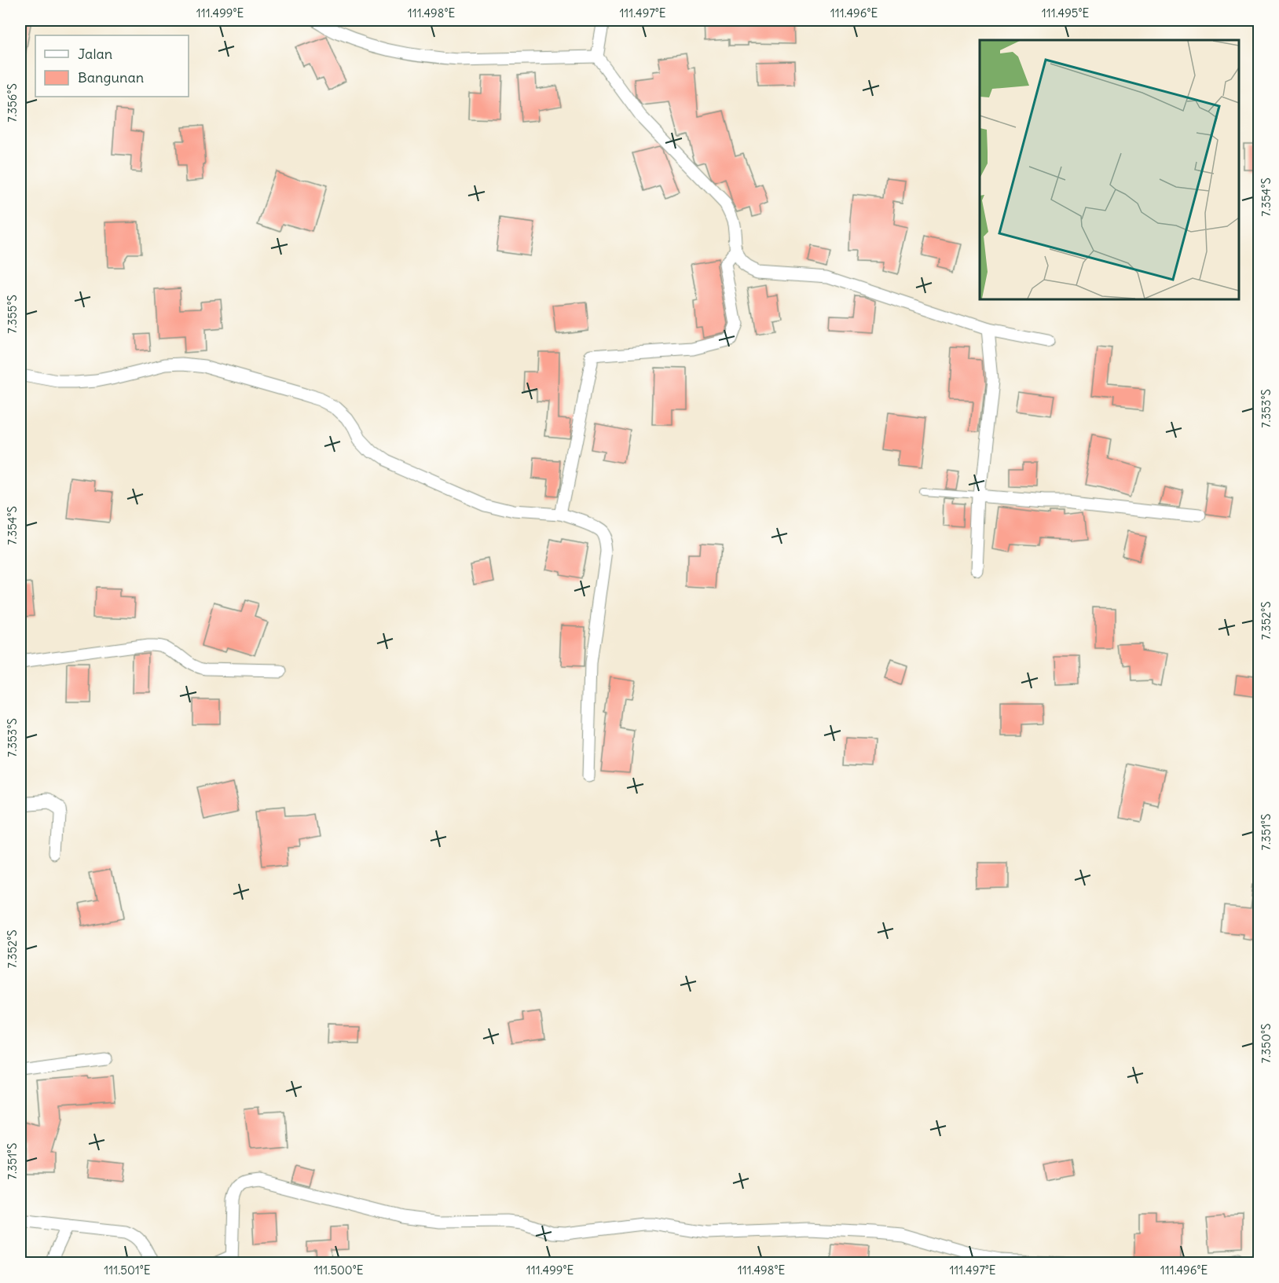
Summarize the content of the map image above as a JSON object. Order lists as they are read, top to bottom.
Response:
{
  "legend": ["Jalan", "Bangunan"],
  "coordinates": [
    "111.499°E",
    "111.498°E",
    "111.497°E",
    "111.496°E",
    "111.495°E",
    "7.356°S",
    "7.354°S",
    "7.355°S",
    "7.353°S",
    "7.352°S",
    "7.351°S",
    "7.350°S",
    "111.501°E",
    "111.500°E"
  ]
}
